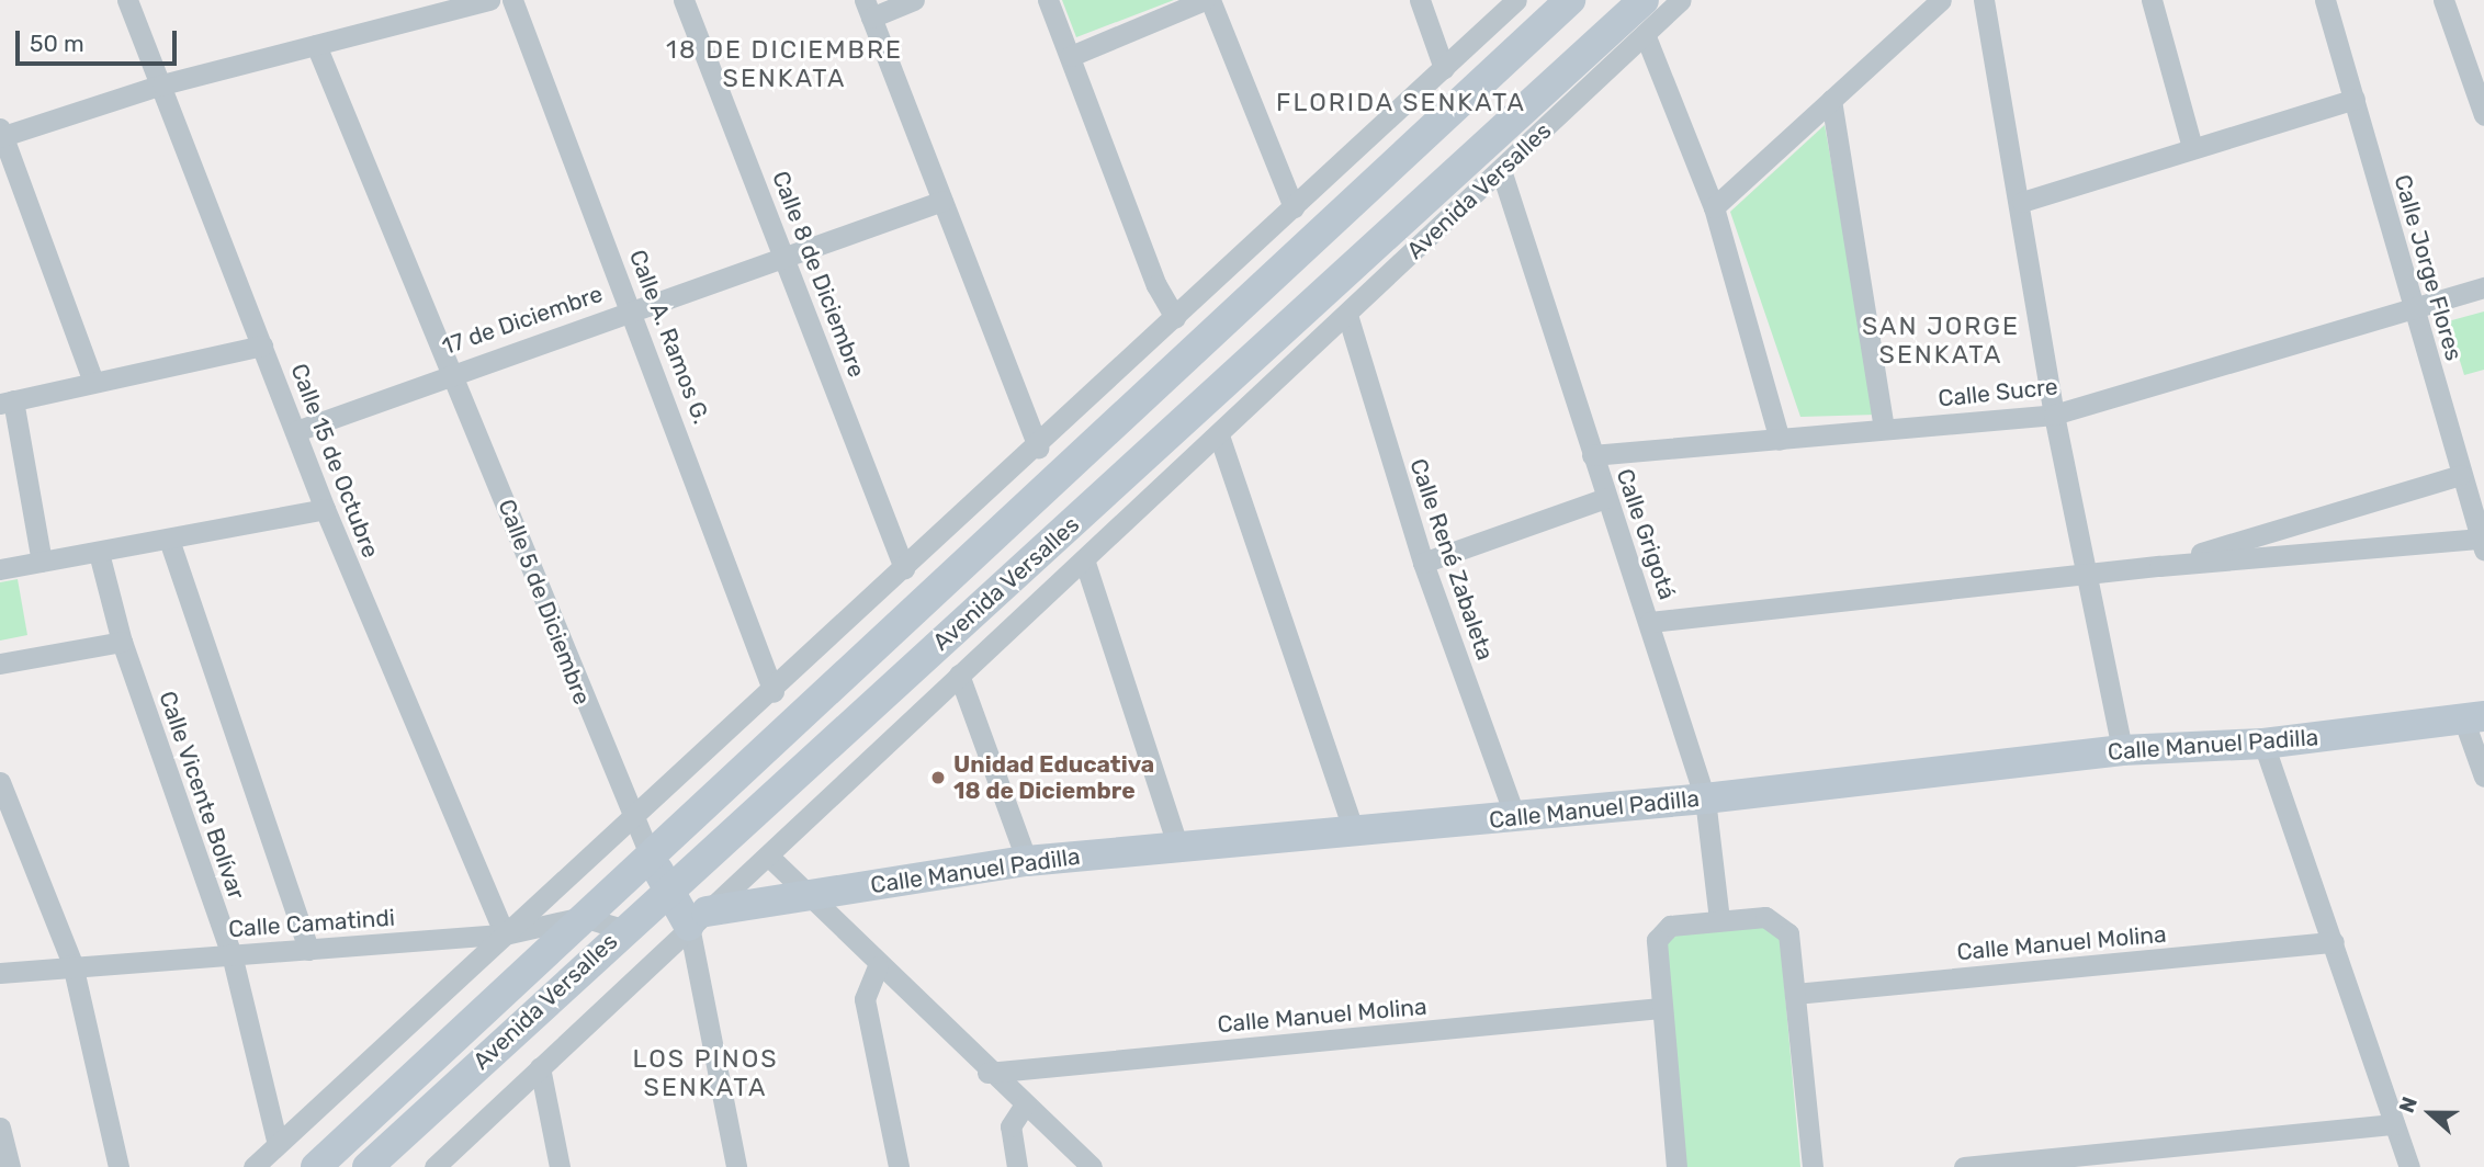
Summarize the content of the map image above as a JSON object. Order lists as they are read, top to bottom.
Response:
{
  "streets": {
    "street": [
      "Avenida Versalles",
      "Calle Jorge Flores",
      "Calle 8 de Diciembre",
      "17 de Diciembre",
      "Calle A. Ramos G.",
      "Calle Sucre",
      "Calle 15 de Octubre",
      "Calle Grigotá",
      "Calle René Zabaleta",
      "Calle 5 de Diciembre",
      "Calle Manuel Padilla",
      "Calle Vicente Bolívar",
      "Calle Camatindi",
      "Calle Manuel Molina"
    ]
  },
  "crossings": [
    ["Avenida Versalles", "Calle Grigotá"],
    ["Avenida Versalles", "Calle René Zabaleta"],
    ["Avenida Versalles", "Calle 5 de Diciembre"],
    ["Avenida Versalles", "Calle Manuel Padilla"],
    ["Avenida Versalles", "Calle Camatindi"],
    ["Calle Jorge Flores", "Calle Sucre"],
    ["Calle 8 de Diciembre", "17 de Diciembre"],
    ["17 de Diciembre", "Calle A. Ramos G."],
    ["17 de Diciembre", "Calle 15 de Octubre"],
    ["17 de Diciembre", "Calle 5 de Diciembre"],
    ["Calle Sucre", "Calle Grigotá"],
    ["Calle 15 de Octubre", "Calle Camatindi"],
    ["Calle Grigotá", "Calle Manuel Padilla"],
    ["Calle René Zabaleta", "Calle Manuel Padilla"],
    ["Calle 5 de Diciembre", "Calle Manuel Padilla"],
    ["Calle Vicente Bolívar", "Calle Camatindi"]
  ],
  "districts": [
    "18 DE DICIEMBRE SENKATA",
    "FLORIDA SENKATA",
    "SAN JORGE SENKATA",
    "LOS PINOS SENKATA"
  ],
  "places": ["Unidad Educativa 18 de Diciembre"],
  "scale_bar": "50 m",
  "north": "left"
}
